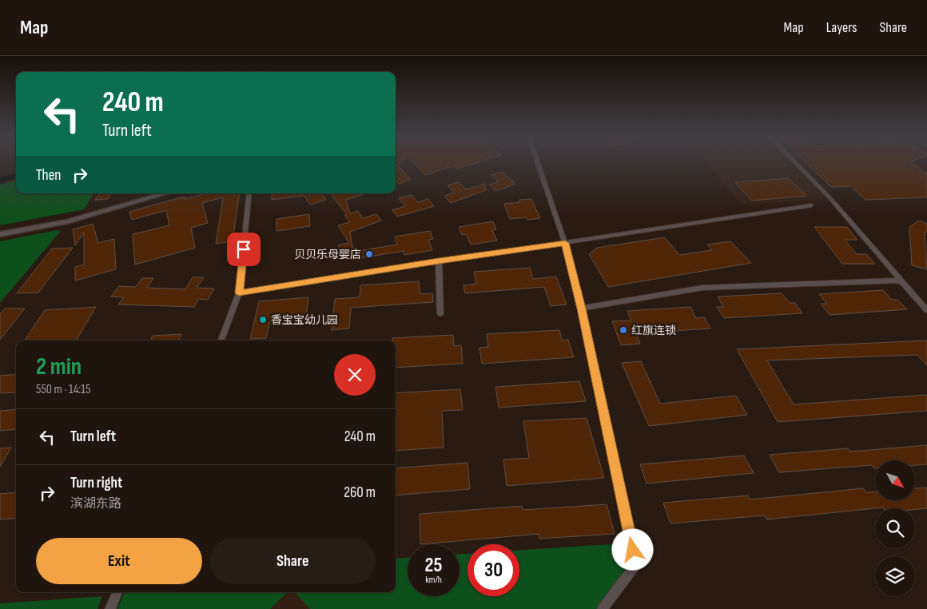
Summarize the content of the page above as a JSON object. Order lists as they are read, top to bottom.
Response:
{
  "places": ["贝贝乐母婴店", "香宝宝幼儿园", "红旗连锁"],
  "north": "bottom right",
  "page": {
    "header": "Map",
    "nav": ["Map", "Layers", "Share"],
    "turn": ["240 m", "Turn left"],
    "then": "Then",
    "heading": ["2 min", "550 m · 14:15"],
    "list": [
      {
        "name": "Turn left",
        "value": "240 m"
      },
      {
        "name": "Turn right",
        "note": "滨湖东路",
        "value": "260 m"
      }
    ],
    "buttons": ["Exit", "Share"],
    "speed": "25 km/h",
    "limit": "30"
  }
}
